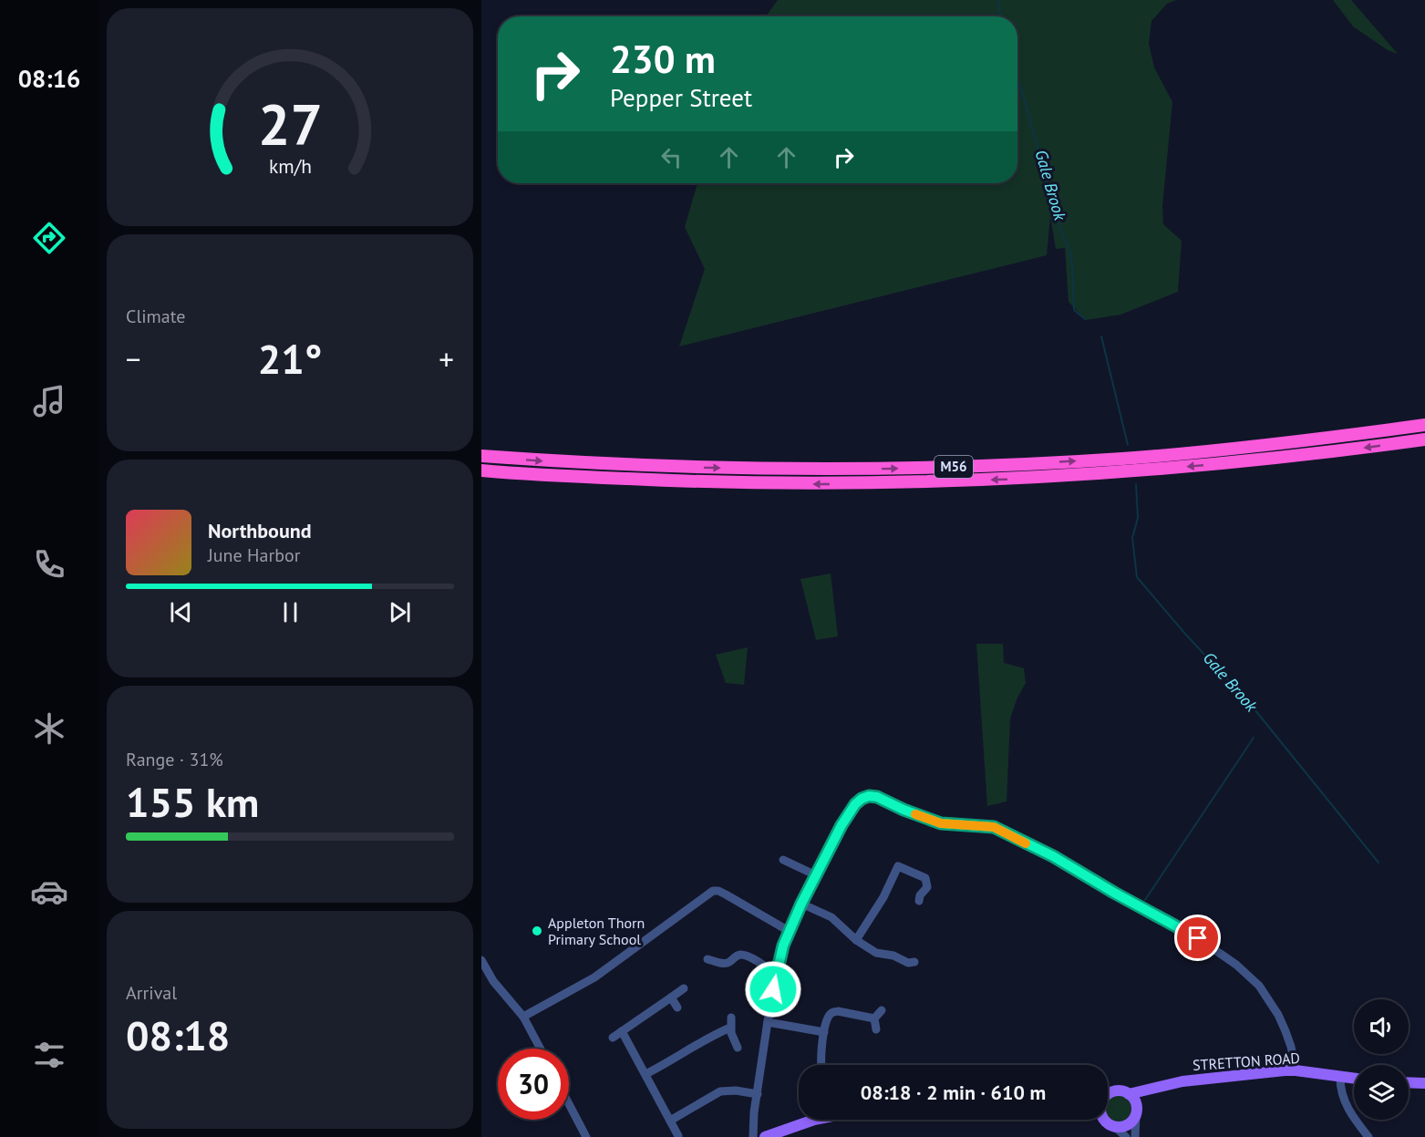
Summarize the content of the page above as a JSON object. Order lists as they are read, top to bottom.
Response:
{
  "streets": {
    "highway": ["M56"],
    "main road": ["STRETTON ROAD"]
  },
  "water": ["Gale Brook"],
  "places": ["Appleton Thorn Primary School"],
  "page": {
    "tabs": "08:16",
    "turn": ["230 m", "Pepper Street"],
    "tile": [
      "Climate",
      ["Range · 31%", "155 km"],
      ["Arrival", "08:18"]
    ],
    "heat": ["−", "21°", "+"],
    "song": ["Northbound", "June Harbor"],
    "limit": "30",
    "trip": "08:18 · 2 min · 610 m",
    "gauge": ["27", "km/h"]
  }
}
